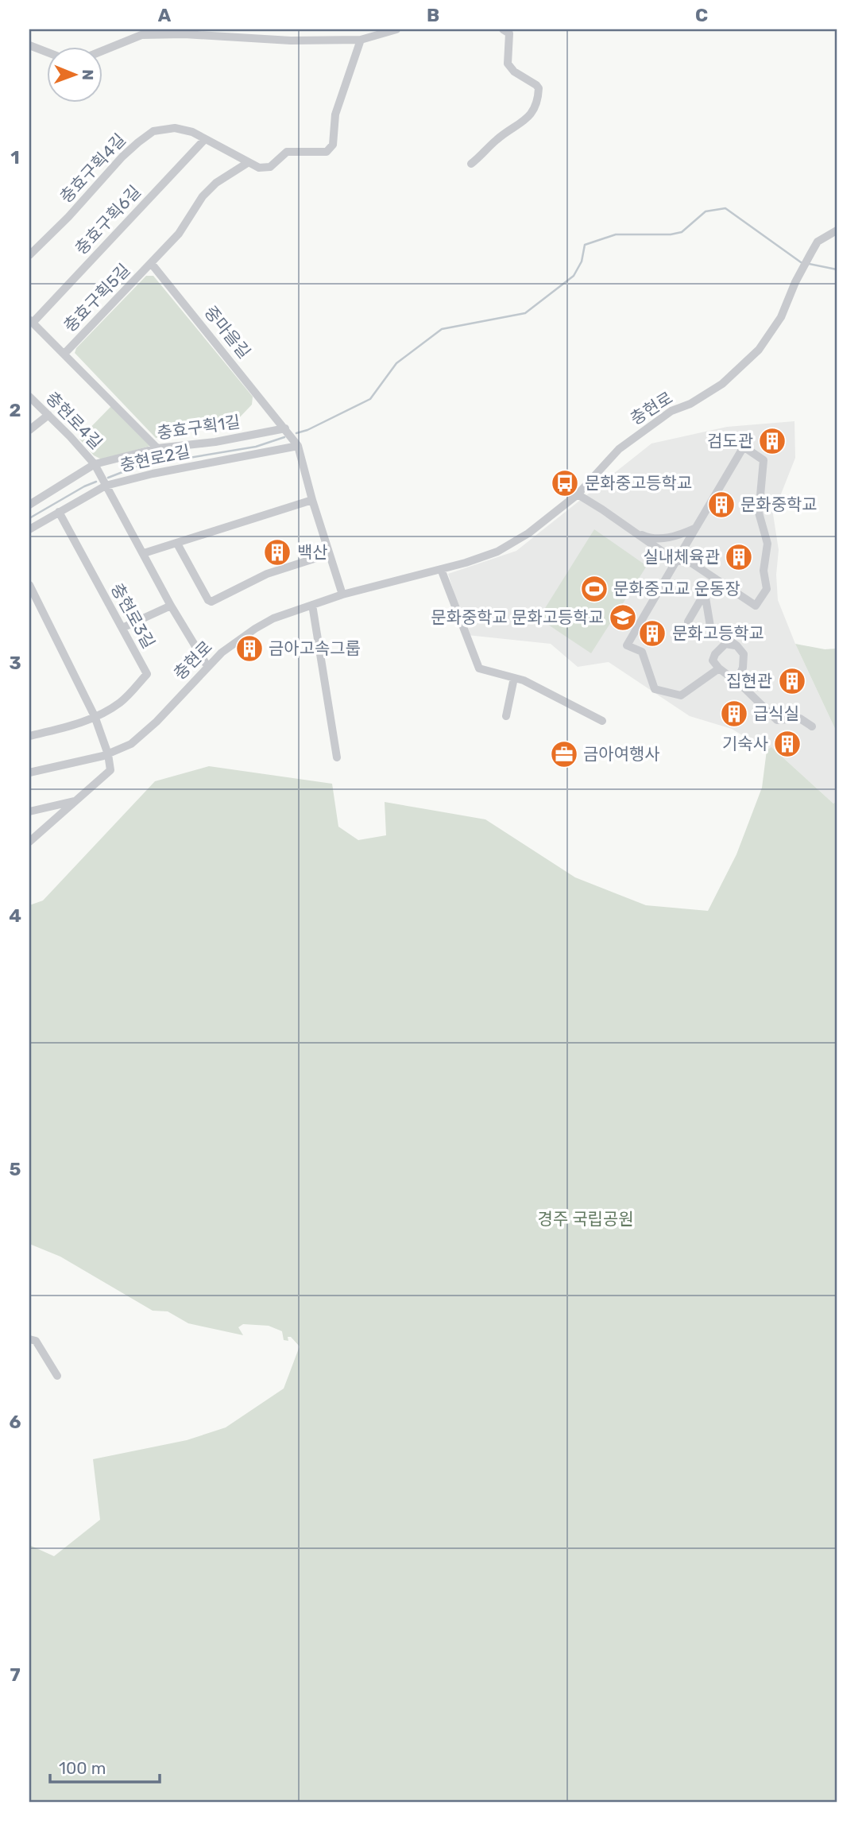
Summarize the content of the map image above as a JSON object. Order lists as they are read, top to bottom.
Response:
{
  "streets": {
    "street": [
      "충효구획4길",
      "충효구획6길",
      "충효구획5길",
      "중마을길",
      "충현로",
      "충현로4길",
      "충효구획1길",
      "충현로2길",
      "충현로3길"
    ]
  },
  "crossings": [
    ["충효구획4길", "충효구획6길"],
    ["충효구획6길", "충효구획5길"],
    ["충효구획5길", "중마을길"],
    ["충효구획5길", "충효구획1길"],
    ["중마을길", "충현로"],
    ["중마을길", "충효구획1길"],
    ["중마을길", "충현로2길"],
    ["충현로", "충현로4길"],
    ["충현로4길", "충효구획1길"],
    ["충현로4길", "충현로2길"],
    ["충현로2길", "충현로3길"]
  ],
  "parks": ["경주 국립공원"],
  "places": {
    "building": [
      "검도관",
      "문화중학교",
      "백산",
      "실내체육관",
      "문화고등학교",
      "금아고속그룹",
      "집현관",
      "급식실",
      "기숙사"
    ],
    "bus stop": ["문화중고등학교"],
    "sports": ["문화중고교 운동장"],
    "school or university": ["문화중학교 문화고등학교"],
    "office": ["금아여행사"]
  },
  "scale_bar": "100 m",
  "north": "right",
  "grid": {
    "columns": ["A", "B", "C"],
    "rows": [
      "1",
      "2",
      "3",
      "4",
      "5",
      "6",
      "7"
    ]
  }
}
